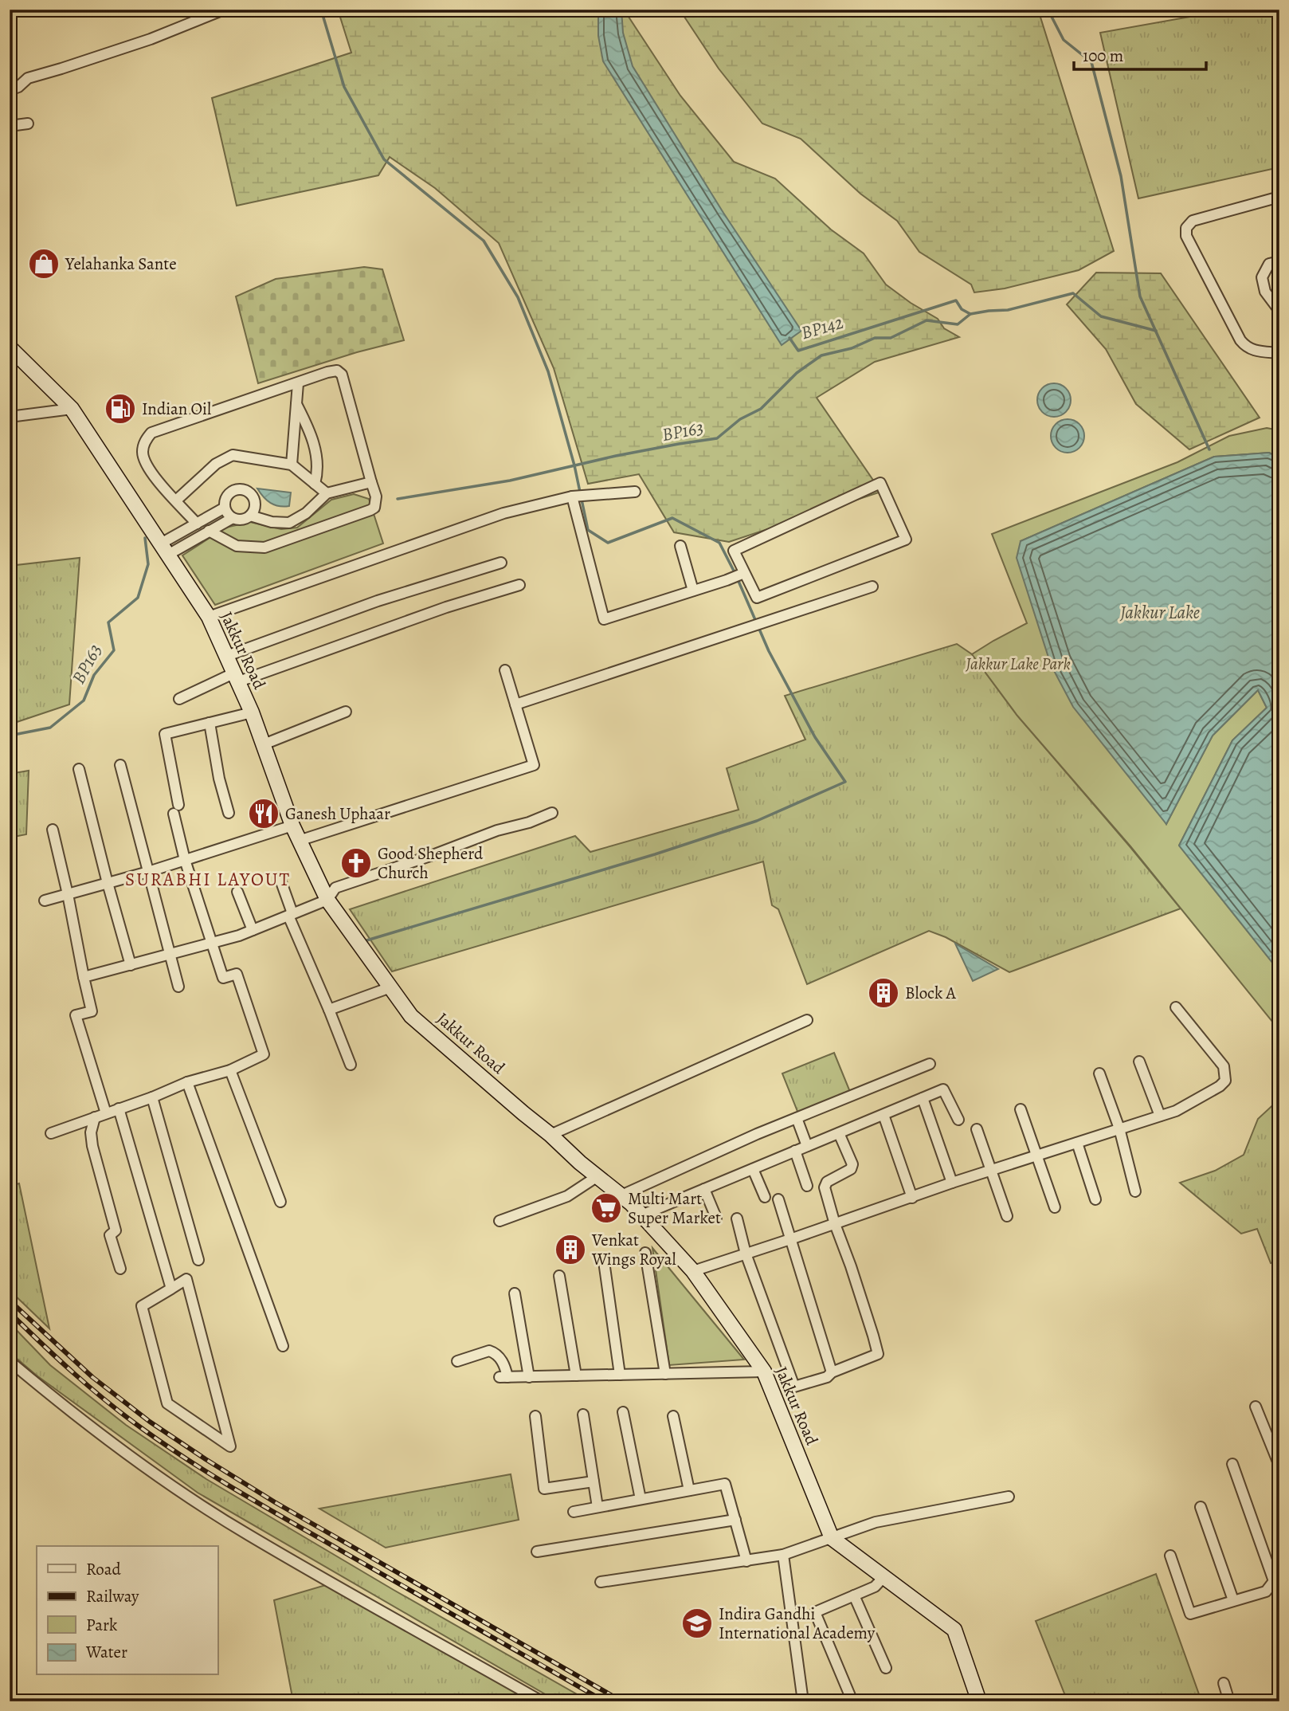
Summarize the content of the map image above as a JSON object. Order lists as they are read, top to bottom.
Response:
{
  "streets": {
    "street": ["Jakkur Road"]
  },
  "districts": ["SURABHI LAYOUT"],
  "water": ["BP142", "BP163", "Jakkur Lake"],
  "parks": ["Jakkur Lake Park"],
  "places": {
    "shop": ["Yelahanka Sante"],
    "fuel station": ["Indian Oil"],
    "restaurant": ["Ganesh Uphaar"],
    "church": ["Good Shepherd Church"],
    "building": ["Block A", "Venkat Wings Royal"],
    "supermarket": ["Multi Mart Super Market"],
    "school or university": ["Indira Gandhi International Academy"]
  },
  "legend": [
    "Road",
    "Railway",
    "Park",
    "Water"
  ],
  "scale_bar": "100 m"
}
